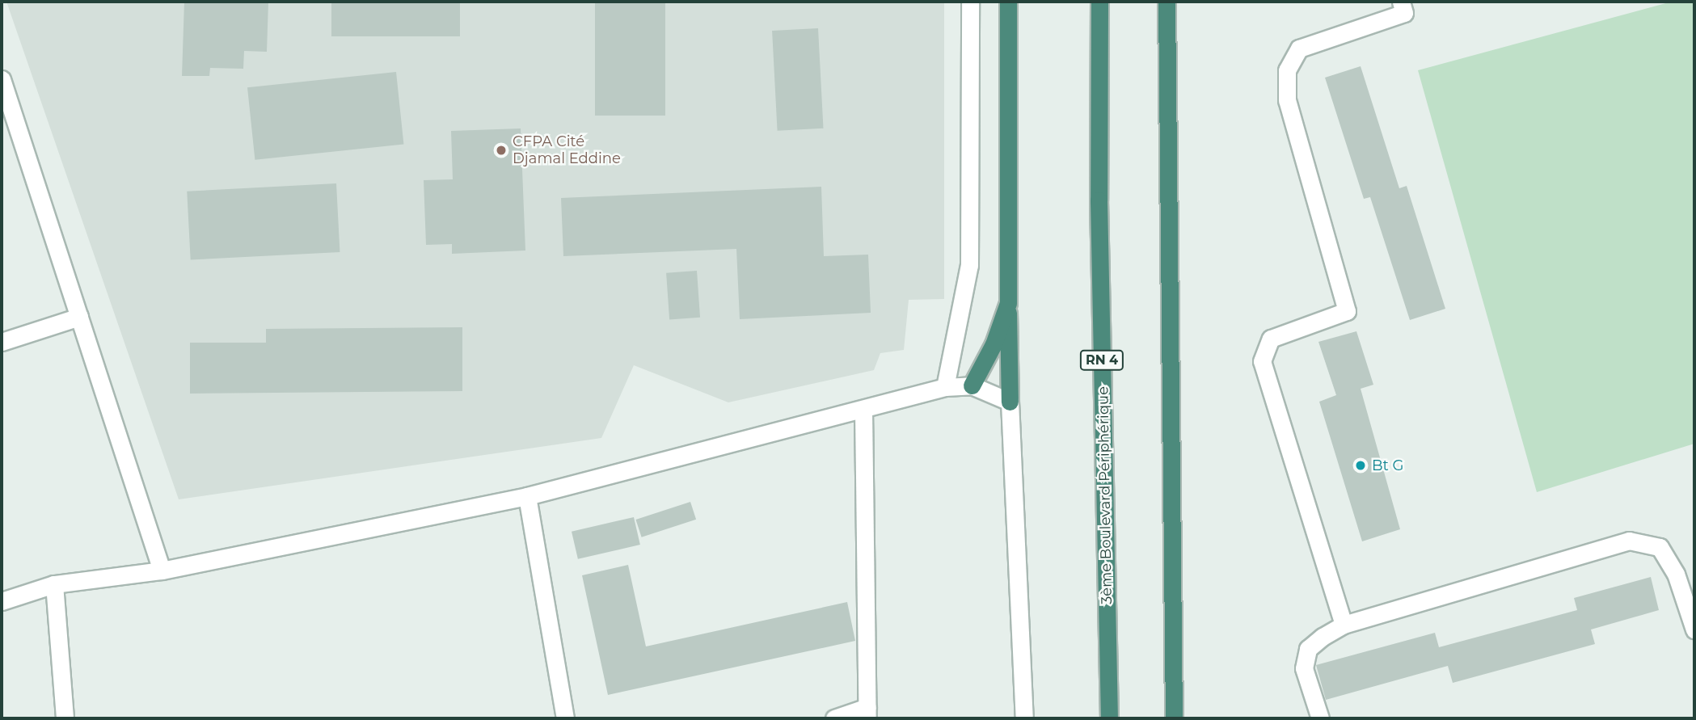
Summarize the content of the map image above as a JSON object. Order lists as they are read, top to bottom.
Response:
{
  "streets": {
    "highway": ["RN 4", "3ème Boulevard Périphérique"]
  },
  "places": ["CFPA Cité Djamal Eddine", "Bt G"]
}
